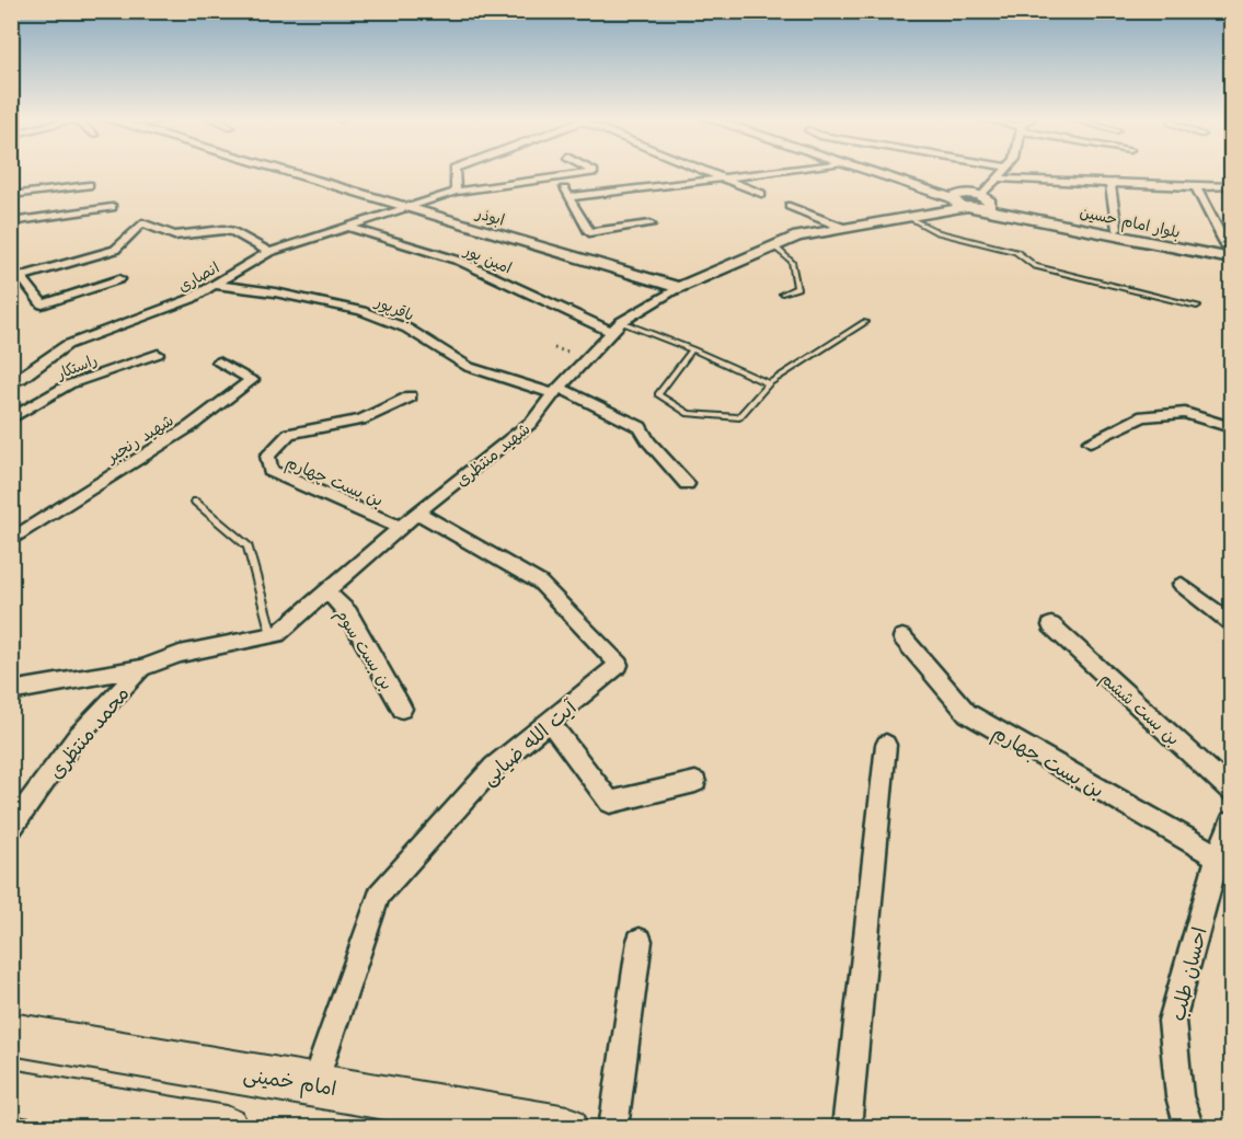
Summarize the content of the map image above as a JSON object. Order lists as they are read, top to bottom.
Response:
{
  "streets": {
    "main road": ["امام خمینی"],
    "street": [
      "ابوذر",
      "بلوار امام حسین",
      "امین پور",
      "انصاری",
      "باقرپور",
      "راستکار",
      "شهید رنجبر",
      "شهید منتظری",
      "بن بست چهارم",
      "بن بست سوم",
      "بن بست ششم",
      "محمد منتظری",
      "آیت الله ضیایی",
      "بن بست جهارم",
      "احسان طلب"
    ]
  },
  "crossings": [
    ["ابوذر", "انصاری"],
    ["ابوذر", "شهید منتظری"],
    ["امین پور", "انصاری"],
    ["امین پور", "شهید منتظری"],
    ["انصاری", "باقرپور"],
    ["باقرپور", "شهید منتظری"],
    ["شهید منتظری", "بن بست چهارم"],
    ["شهید منتظری", "بن بست سوم"],
    ["شهید منتظری", "محمد منتظری"],
    ["شهید منتظری", "آیت الله ضیایی"],
    ["آیت الله ضیایی", "امام خمینی"],
    ["بن بست جهارم", "احسان طلب"]
  ]
}
